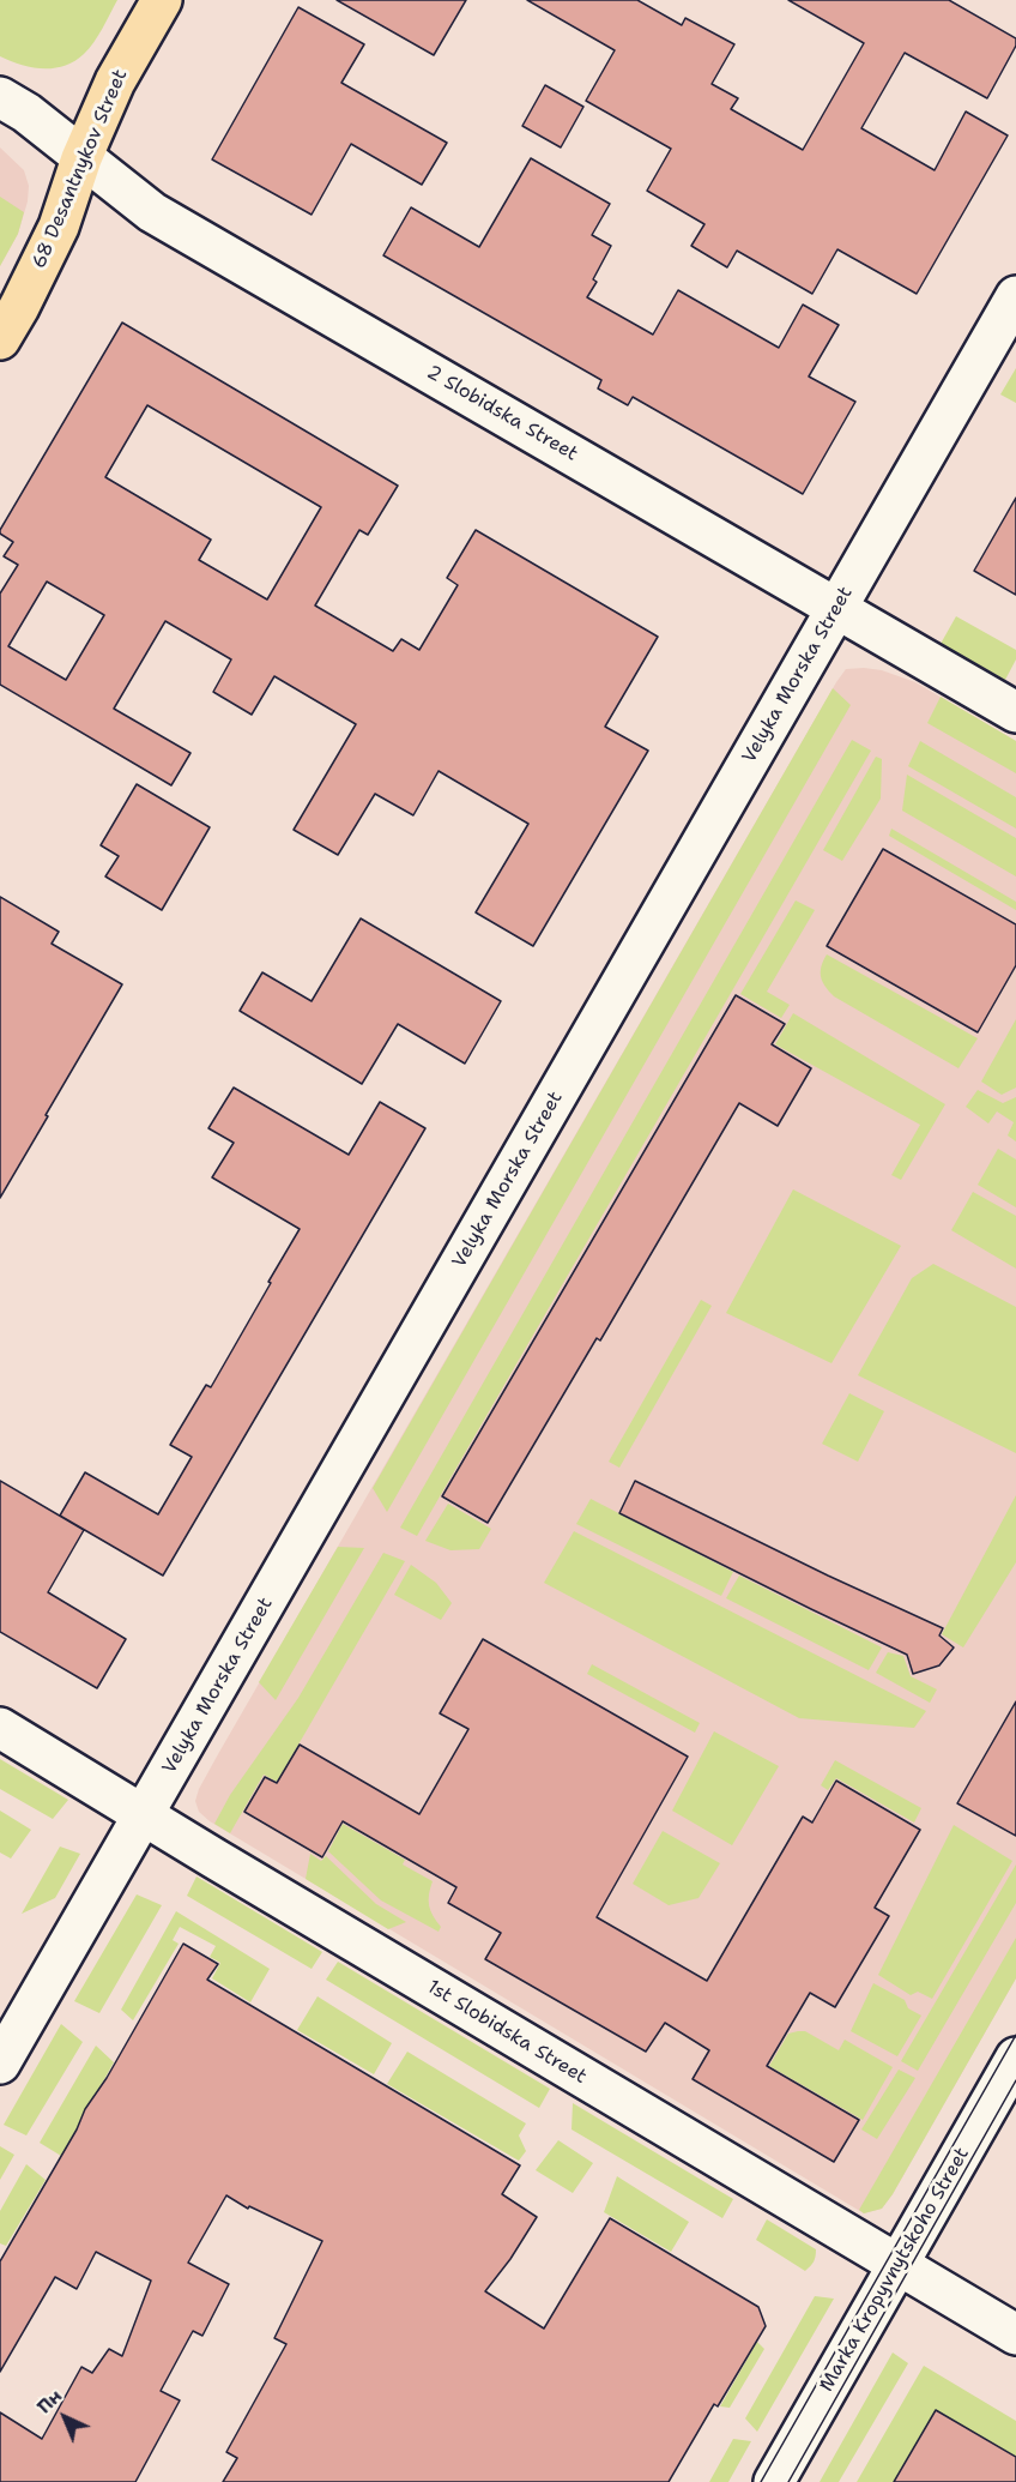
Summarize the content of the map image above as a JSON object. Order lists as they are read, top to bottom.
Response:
{
  "streets": {
    "main road": ["68 Desantnykov Street"],
    "street": [
      "2 Slobidska Street",
      "Velyka Morska Street",
      "1st Slobidska Street",
      "Marka Kropyvnytskoho Street"
    ]
  },
  "crossings": [
    ["68 Desantnykov Street", "2 Slobidska Street"],
    ["2 Slobidska Street", "Velyka Morska Street"],
    ["Velyka Morska Street", "1st Slobidska Street"],
    ["1st Slobidska Street", "Marka Kropyvnytskoho Street"]
  ],
  "north": "top left"
}
